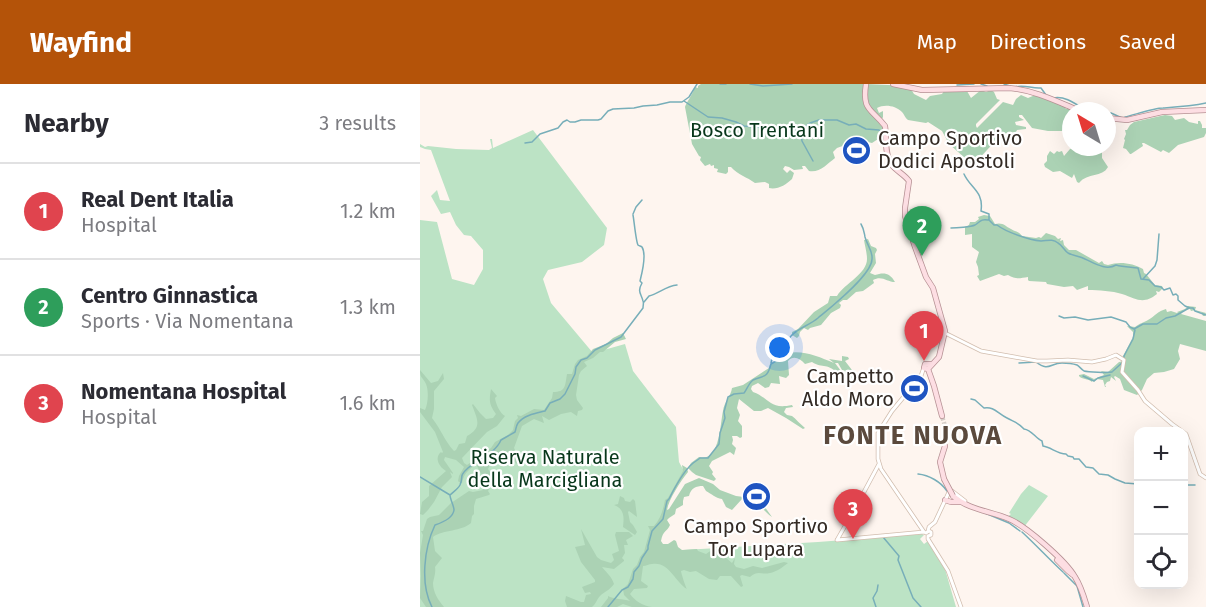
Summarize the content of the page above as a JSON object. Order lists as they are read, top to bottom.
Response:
{
  "districts": ["FONTE NUOVA"],
  "parks": ["Bosco Trentani", "Riserva Naturale della Marcigliana"],
  "places": {
    "sports": ["Campo Sportivo Dodici Apostoli", "Campetto Aldo Moro", "Campo Sportivo Tor Lupara"]
  },
  "north": "top left",
  "page": {
    "header": "Wayfind",
    "nav": ["Map", "Directions", "Saved"],
    "heading": ["Nearby", "3 results"],
    "list": [
      {
        "mark": "1",
        "name": "Real Dent Italia",
        "note": "Hospital",
        "value": "1.2 km"
      },
      {
        "mark": "2",
        "name": "Centro Ginnastica",
        "note": "Sports · Via Nomentana",
        "value": "1.3 km"
      },
      {
        "mark": "3",
        "name": "Nomentana Hospital",
        "note": "Hospital",
        "value": "1.6 km"
      }
    ],
    "pins": ["2", "1", "3"],
    "map_buttons": ["+", "−"]
  }
}
